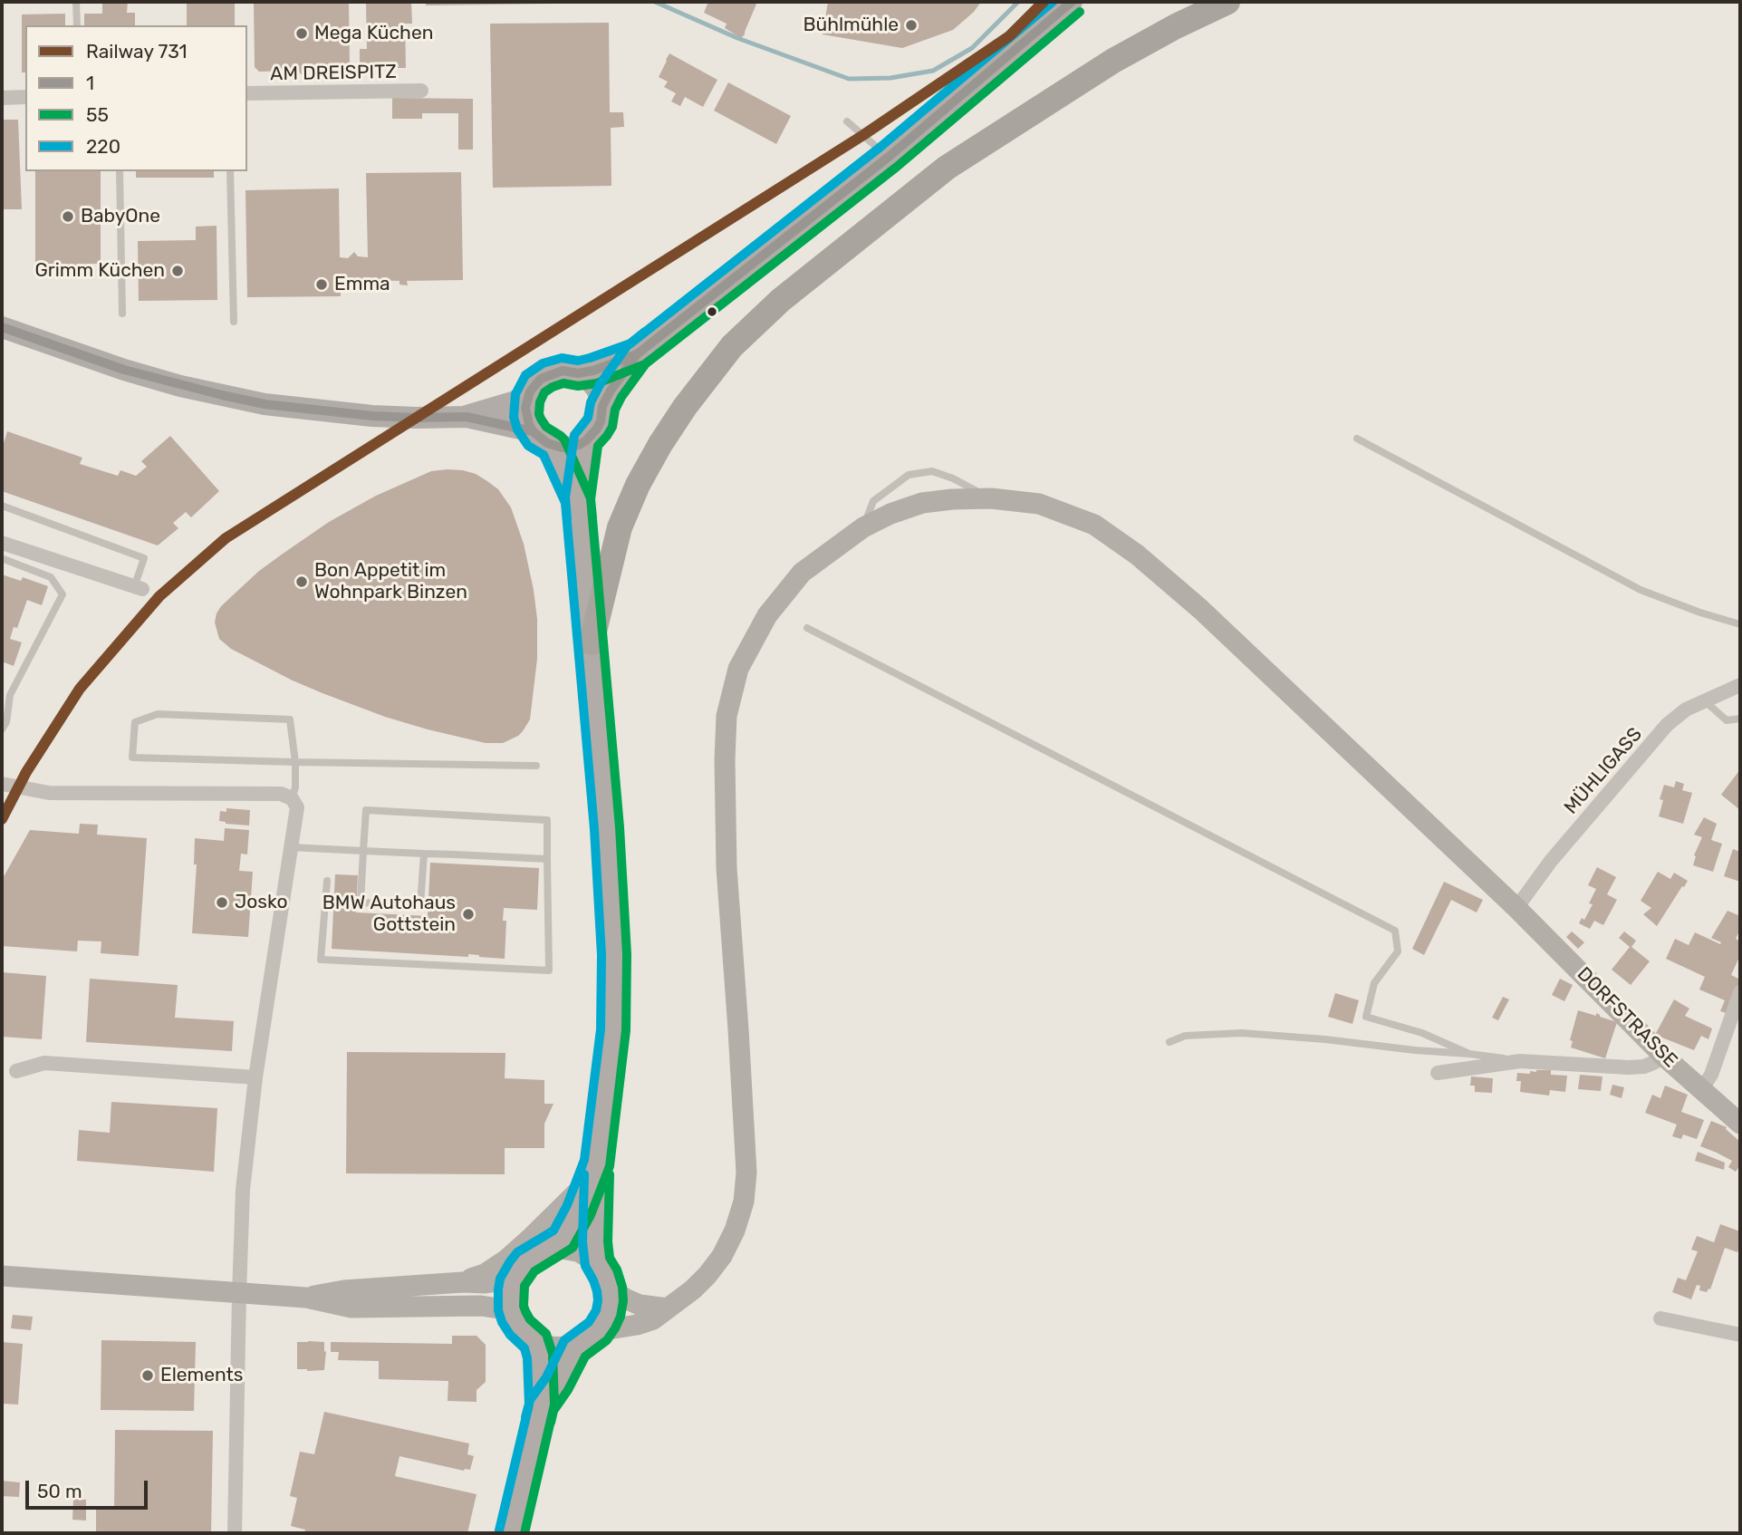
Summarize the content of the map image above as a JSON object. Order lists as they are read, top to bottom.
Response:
{
  "streets": {
    "street": ["AM DREISPITZ", "MÜHLIGASS", "DORFSTRASSE"]
  },
  "crossings": [
    ["MÜHLIGASS", "DORFSTRASSE"]
  ],
  "places": [
    "Bühlmühle",
    "Mega Küchen",
    "BabyOne",
    "Grimm Küchen",
    "Emma",
    "Bon Appetit im Wohnpark Binzen",
    "Josko",
    "BMW Autohaus Gottstein",
    "Elements"
  ],
  "lines": [
    "rail line 731",
    "transit line 1",
    "transit line 220",
    "transit line 55"
  ],
  "legend": [
    "Railway 731",
    "1",
    "55",
    "220"
  ],
  "scale_bar": "50 m"
}
